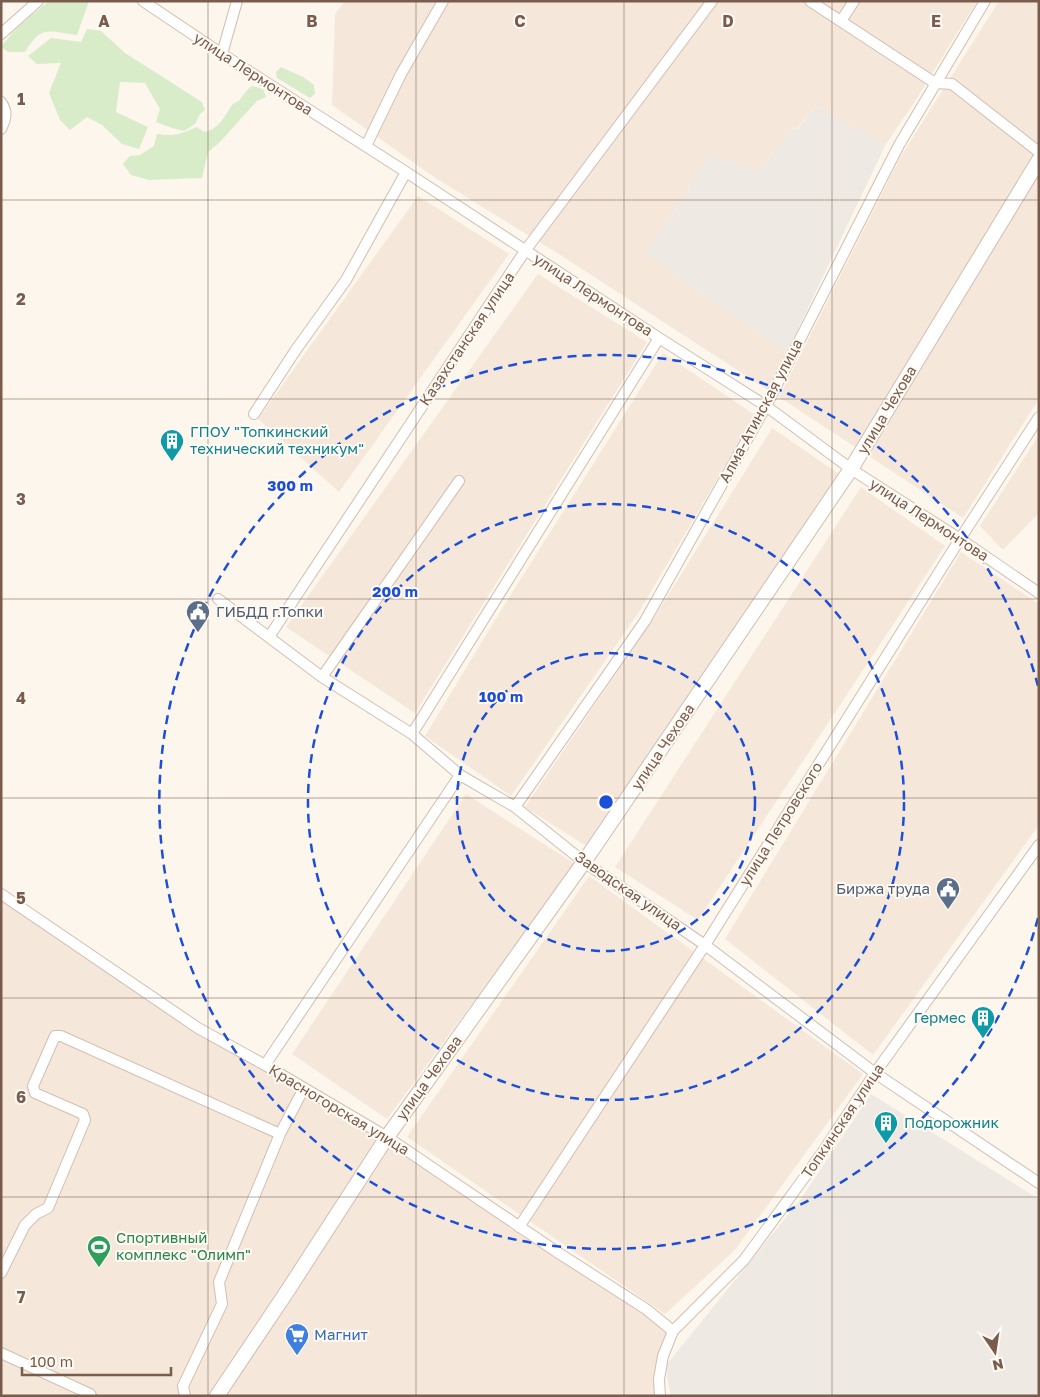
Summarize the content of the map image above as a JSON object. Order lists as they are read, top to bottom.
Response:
{
  "streets": {
    "street": [
      "улица Лермонтова",
      "Казахстанская улица",
      "улица Чехова",
      "Алма-Атинская улица",
      "улица Петровского",
      "Заводская улица",
      "Красногорская улица",
      "Топкинская улица"
    ]
  },
  "crossings": [
    ["улица Лермонтова", "Казахстанская улица"],
    ["улица Лермонтова", "улица Чехова"],
    ["улица Лермонтова", "Алма-Атинская улица"],
    ["улица Лермонтова", "улица Петровского"],
    ["Казахстанская улица", "Заводская улица"],
    ["улица Чехова", "Заводская улица"],
    ["улица Чехова", "Красногорская улица"],
    ["Алма-Атинская улица", "Заводская улица"],
    ["улица Петровского", "Заводская улица"],
    ["улица Петровского", "Красногорская улица"],
    ["Заводская улица", "Топкинская улица"],
    ["Красногорская улица", "Топкинская улица"]
  ],
  "places": {
    "building": ["ГПОУ \"Топкинский технический техникум\"", "Гермес", "Подорожник"],
    "public building": ["ГИБДД г.Топки", "Биржа труда"],
    "sports": ["Спортивный комплекс \"Олимп\""],
    "supermarket": ["Магнит"]
  },
  "scale_bar": "100 m",
  "north": "bottom",
  "grid": {
    "columns": [
      "A",
      "B",
      "C",
      "D",
      "E"
    ],
    "rows": [
      "1",
      "2",
      "3",
      "4",
      "5",
      "6",
      "7"
    ]
  },
  "rings": ["300 m", "200 m", "100 m"]
}
